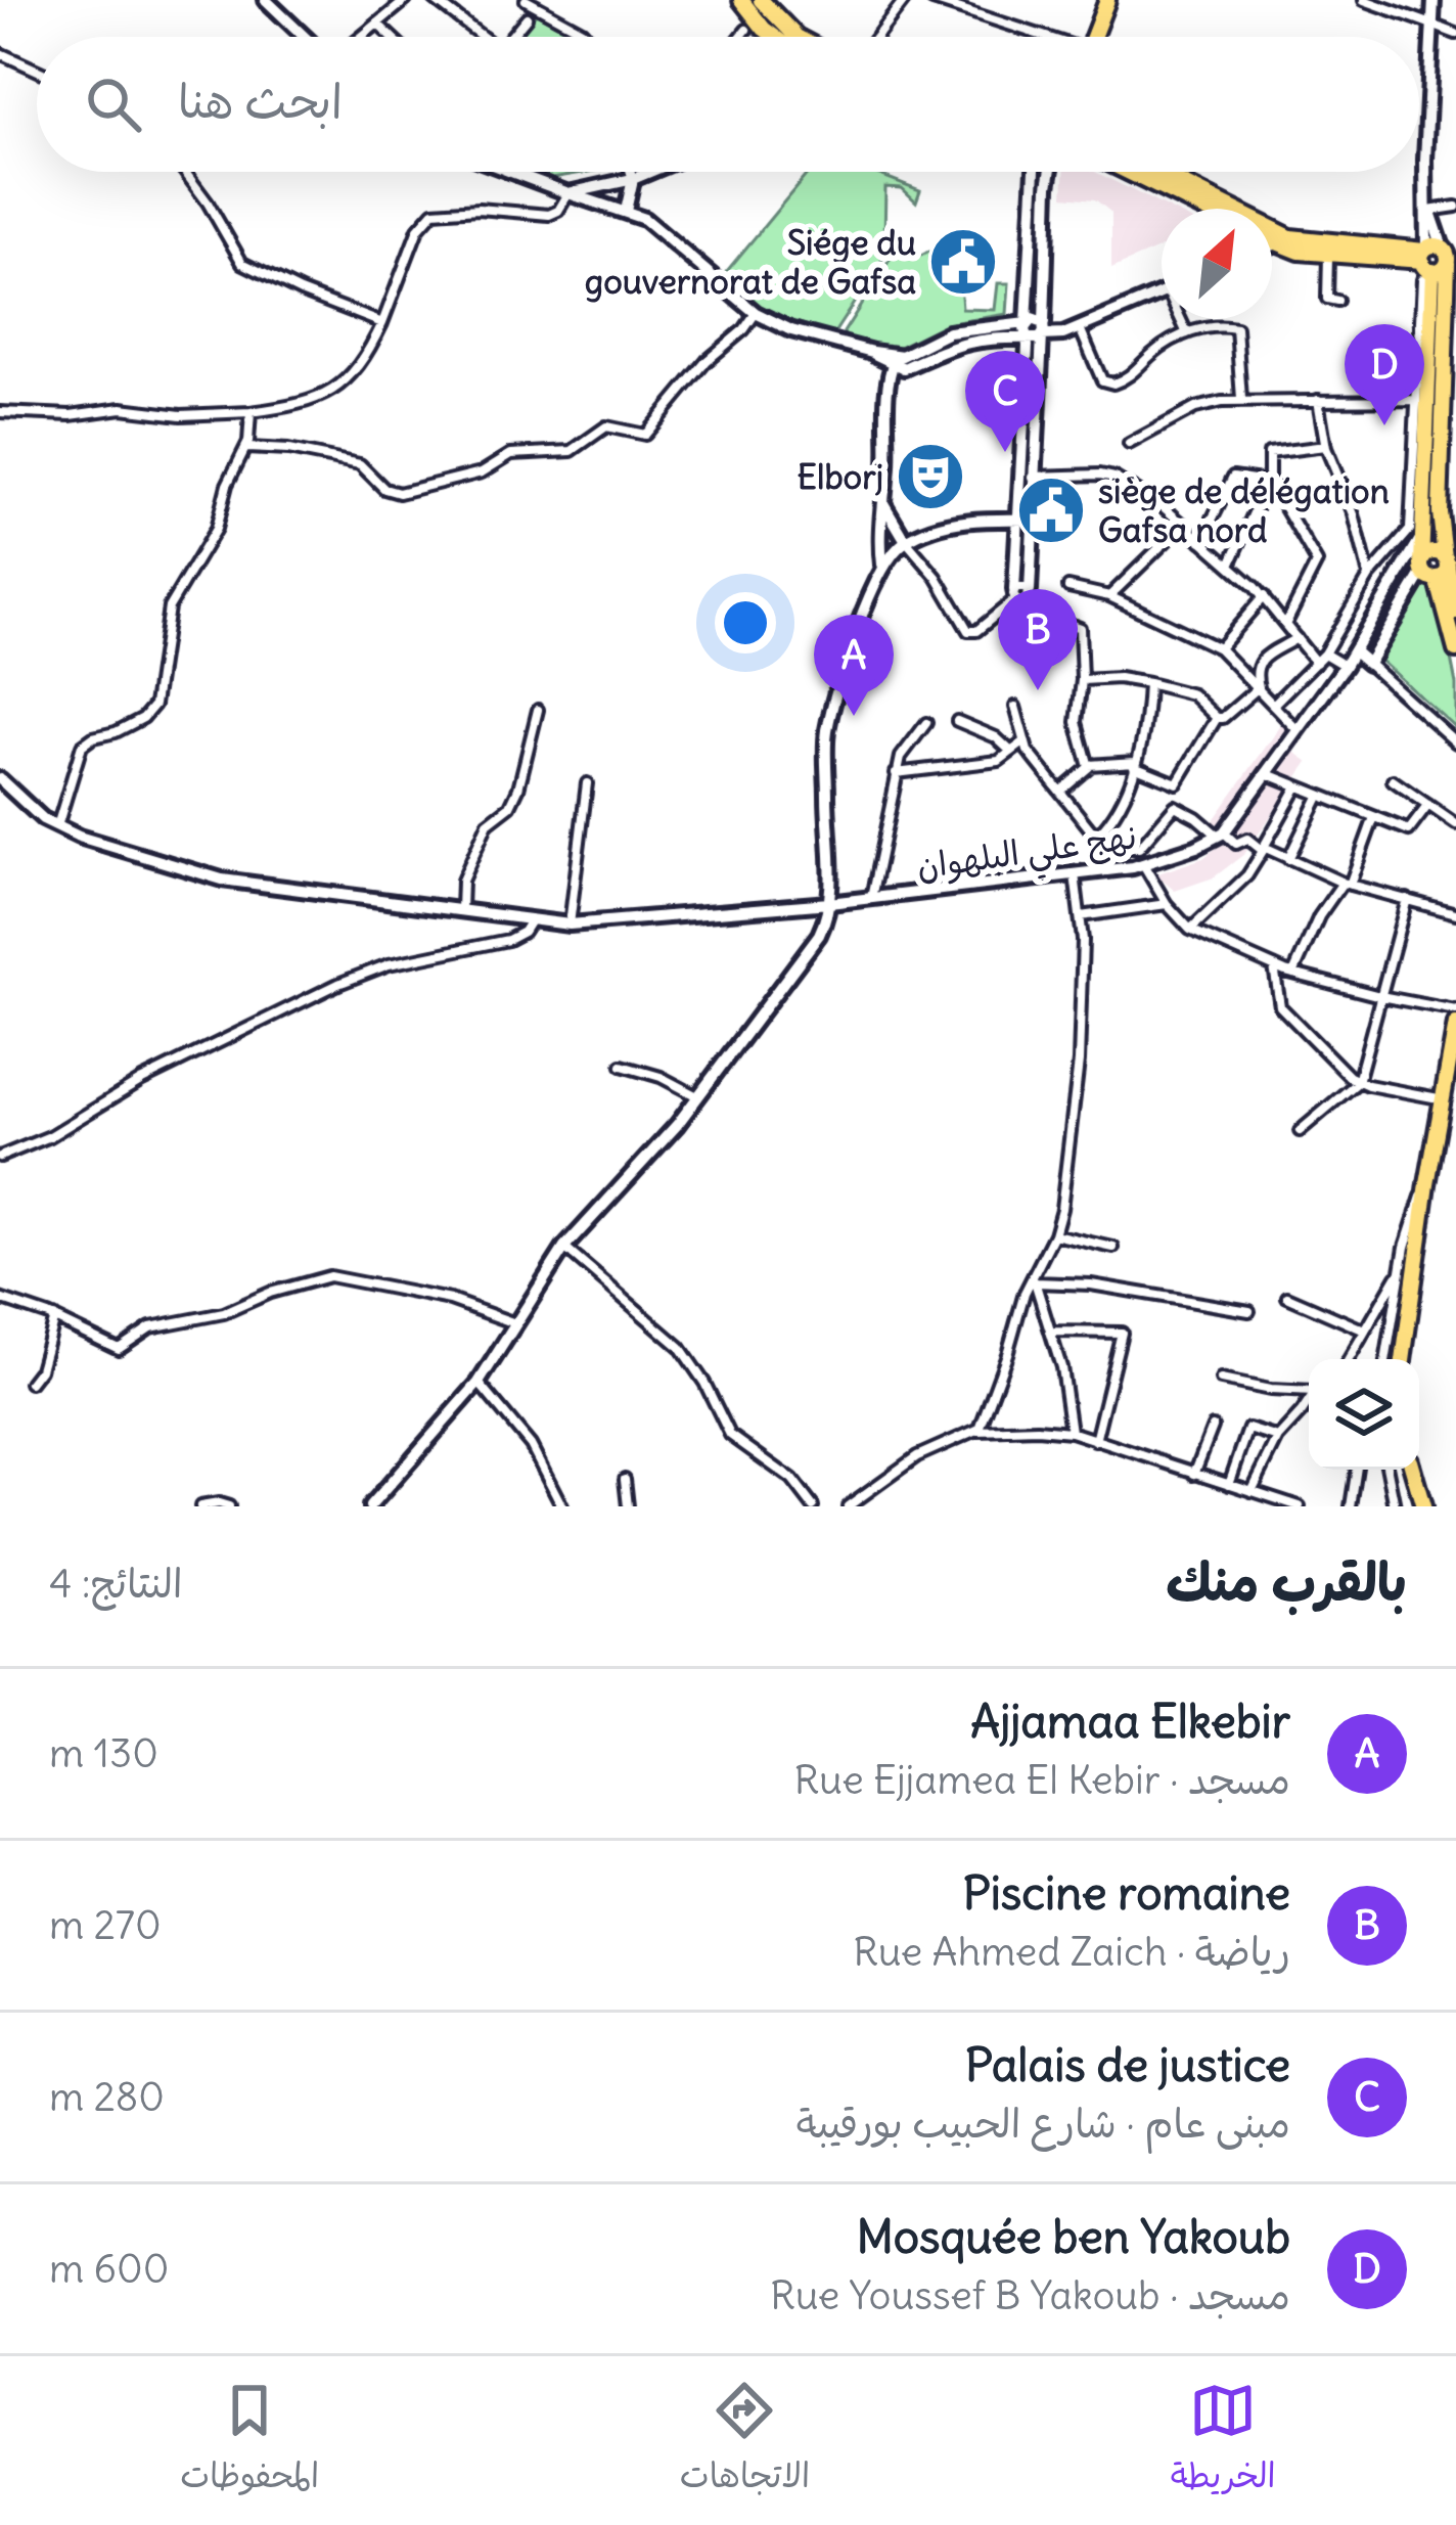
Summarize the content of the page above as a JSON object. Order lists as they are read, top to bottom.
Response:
{
  "streets": {
    "street": ["نهج علي البلهوان"]
  },
  "places": {
    "public building": ["Siége du gouvernorat de Gafsa", "siège de délégation Gafsa nord"],
    "theatre": ["Elborj"]
  },
  "north": "top right",
  "page": {
    "search": "ابحث هنا",
    "pins": [
      "D",
      "C",
      "B",
      "A"
    ],
    "heading": ["بالقرب منك", "النتائج: 4"],
    "list": [
      {
        "mark": "A",
        "name": "Ajjamaa Elkebir",
        "note": "مسجد · Rue Ejjamea El Kebir",
        "value": "130 m"
      },
      {
        "mark": "B",
        "name": "Piscine romaine",
        "note": "رياضة · Rue Ahmed Zaich",
        "value": "270 m"
      },
      {
        "mark": "C",
        "name": "Palais de justice",
        "note": "مبنى عام · شارع الحبيب بورقيبة",
        "value": "280 m"
      },
      {
        "mark": "D",
        "name": "Mosquée ben Yakoub",
        "note": "مسجد · Rue Youssef B Yakoub",
        "value": "600 m"
      }
    ],
    "nav": ["الخريطة", "الاتجاهات", "المحفوظات"]
  }
}
